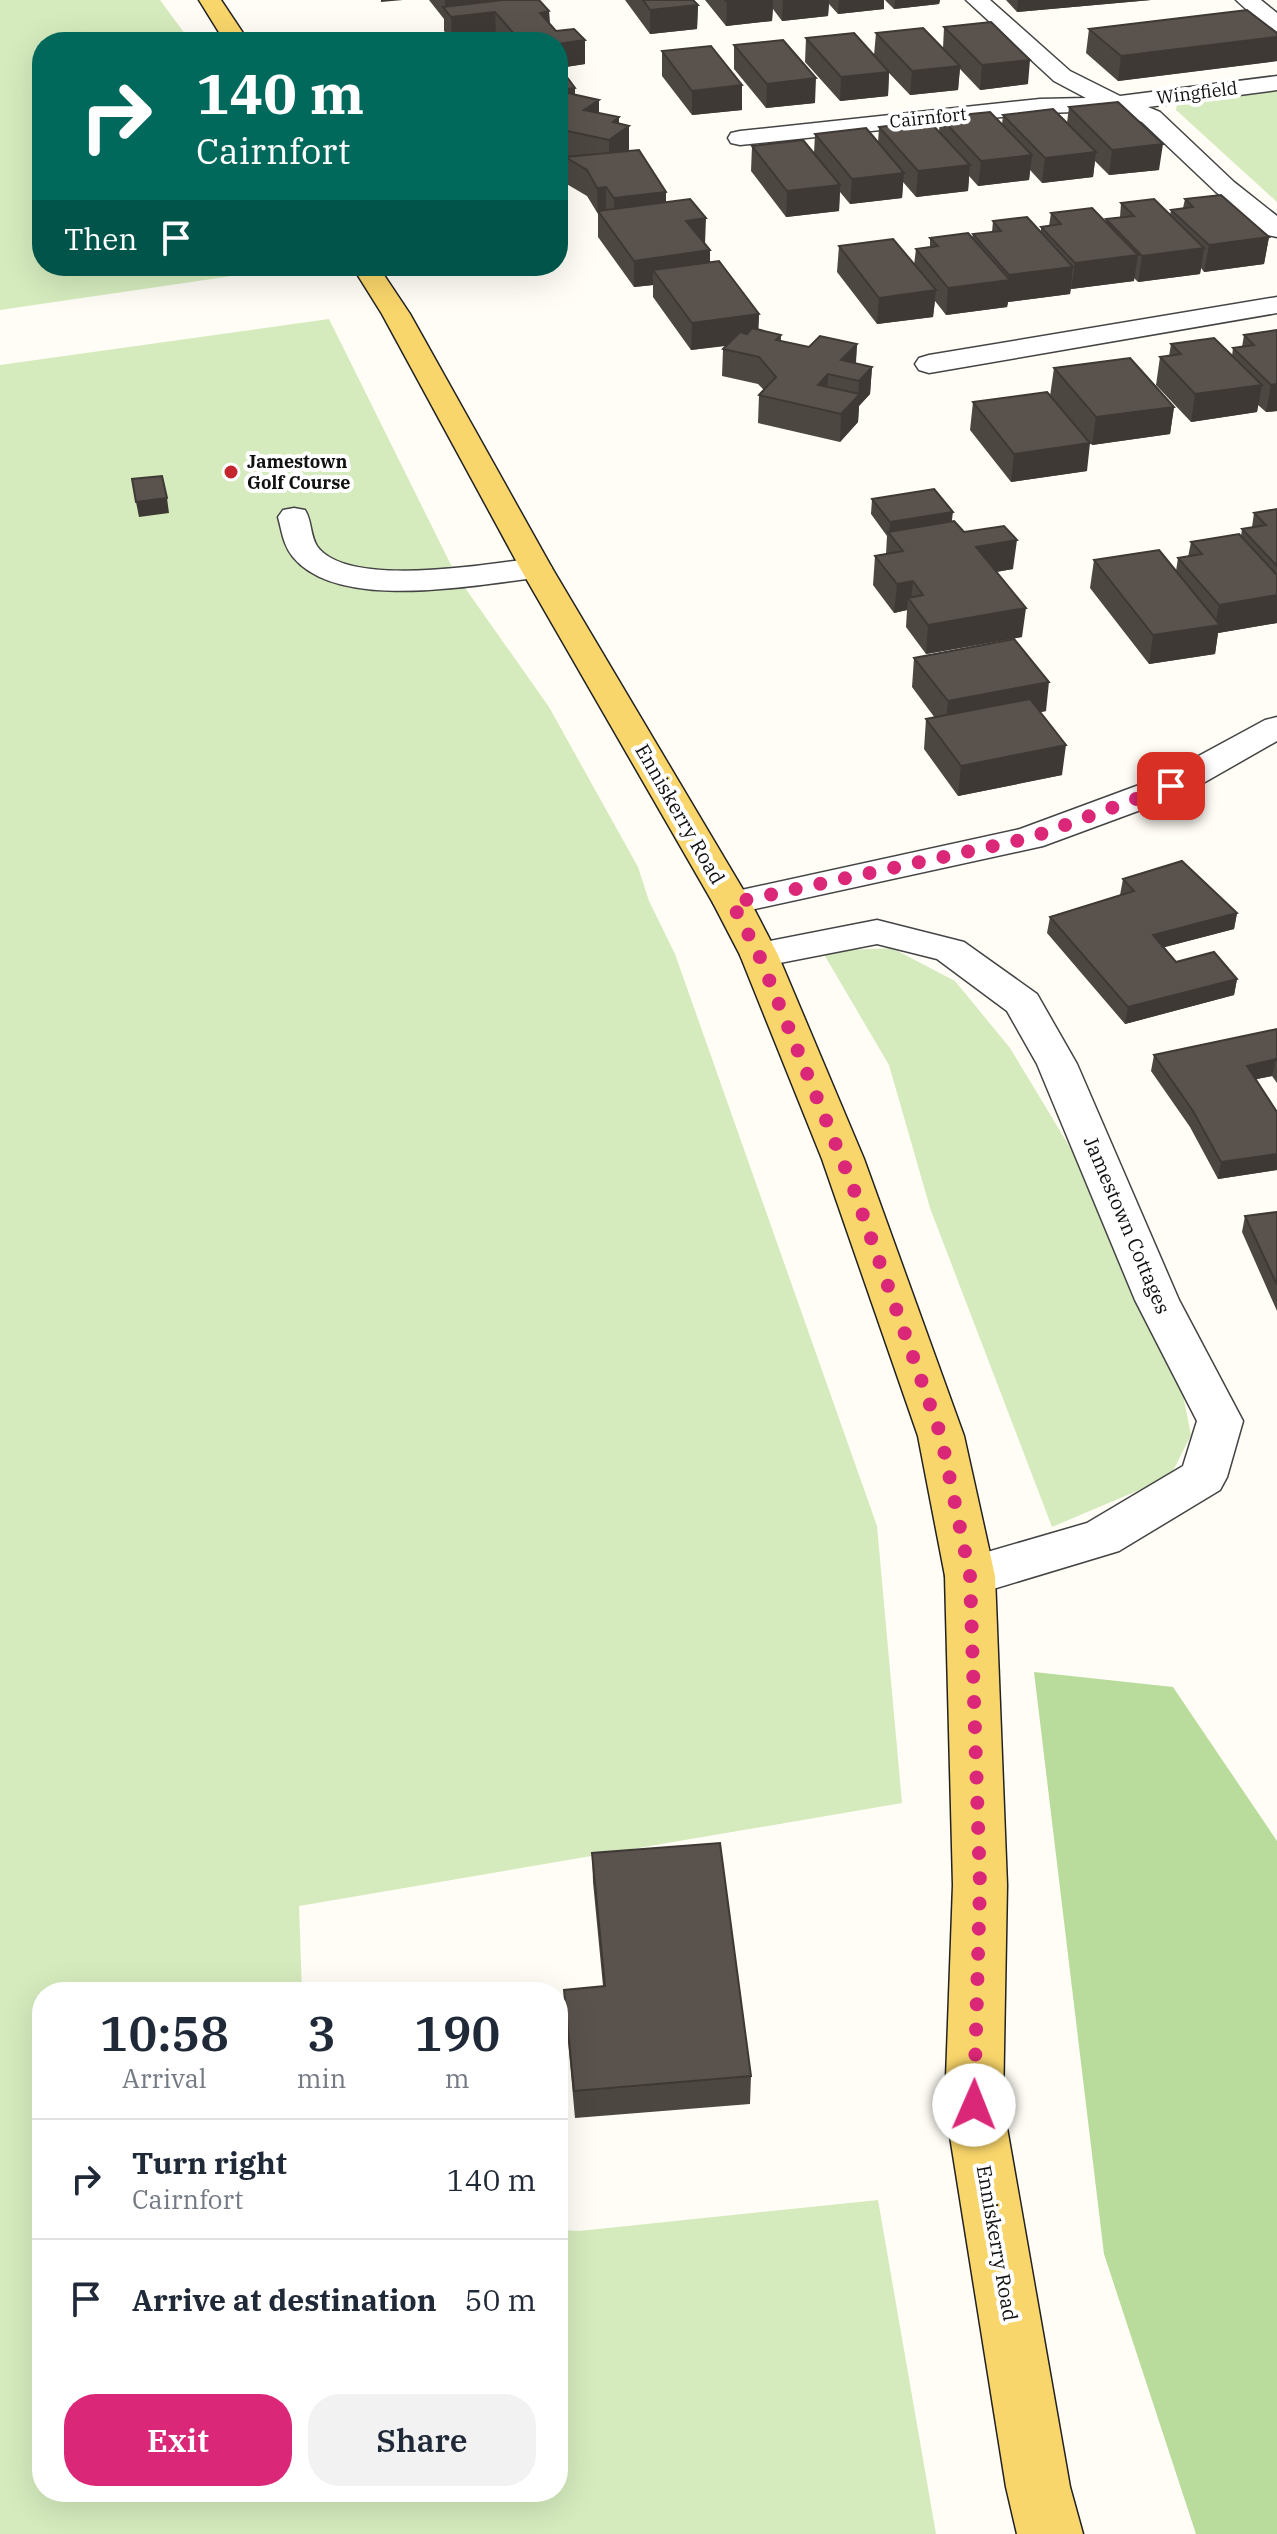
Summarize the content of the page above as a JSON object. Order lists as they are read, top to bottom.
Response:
{
  "streets": {
    "main road": ["Enniskerry Road"],
    "street": ["Wingfield", "Cairnfort", "Jamestown Cottages"]
  },
  "crossings": [
    ["Wingfield", "Cairnfort"],
    ["Enniskerry Road", "Jamestown Cottages"]
  ],
  "places": ["Jamestown Golf Course"],
  "page": {
    "turn": ["140 m", "Cairnfort"],
    "then": "Then",
    "eta": [
      "10:58",
      "Arrival",
      "3",
      "min",
      "190",
      "m"
    ],
    "list": [
      {
        "name": "Turn right",
        "note": "Cairnfort",
        "value": "140 m"
      },
      {
        "name": "Arrive at destination",
        "value": "50 m"
      }
    ],
    "buttons": ["Exit", "Share"]
  }
}
